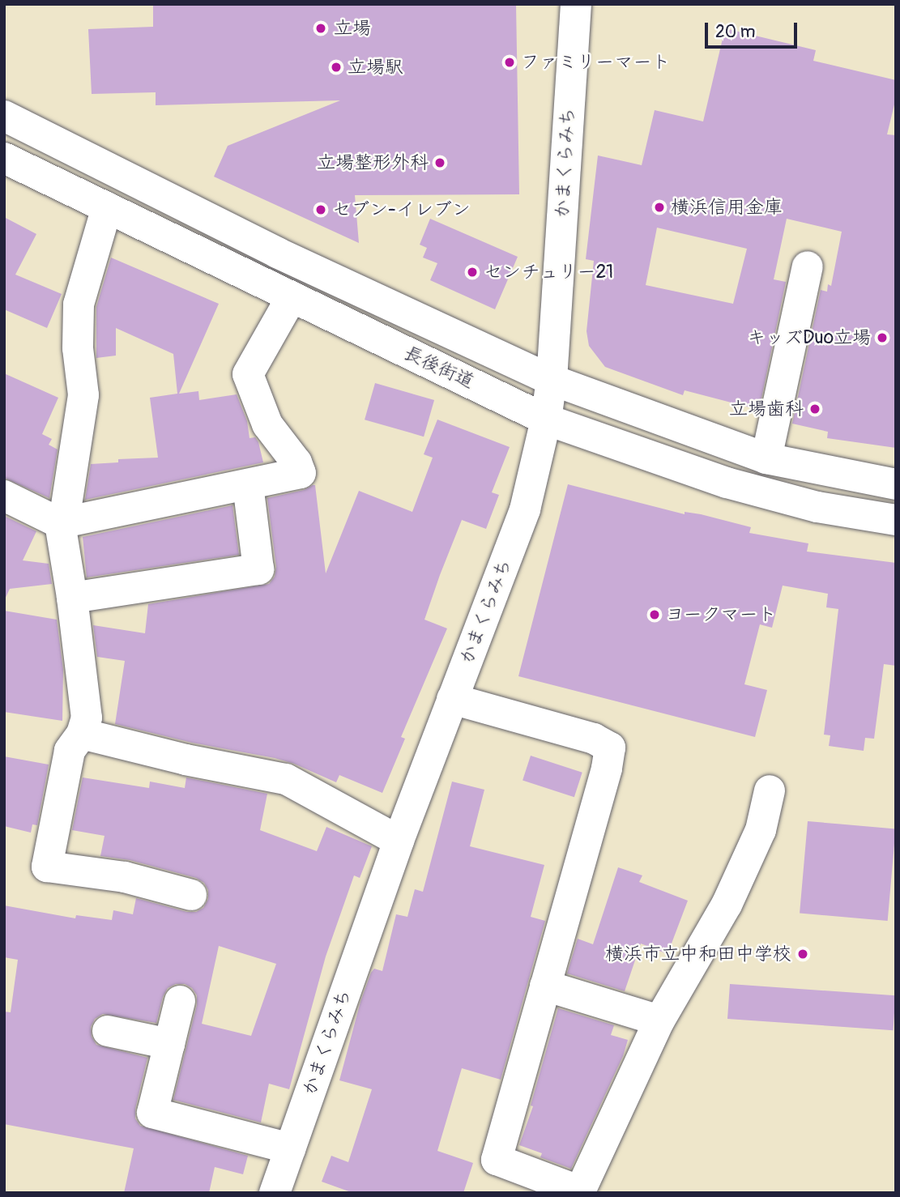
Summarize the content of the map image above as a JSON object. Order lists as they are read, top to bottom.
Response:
{
  "streets": {
    "street": ["かまくらみち", "長後街道"]
  },
  "crossings": [
    ["かまくらみち", "長後街道"]
  ],
  "places": [
    "立場",
    "ファミリーマート",
    "立場駅",
    "立場整形外科",
    "横浜信用金庫",
    "セブン-イレブン",
    "センチュリー21",
    "キッズDuo立場",
    "立場歯科",
    "ヨークマート",
    "横浜市立中和田中学校"
  ],
  "scale_bar": "20 m"
}
